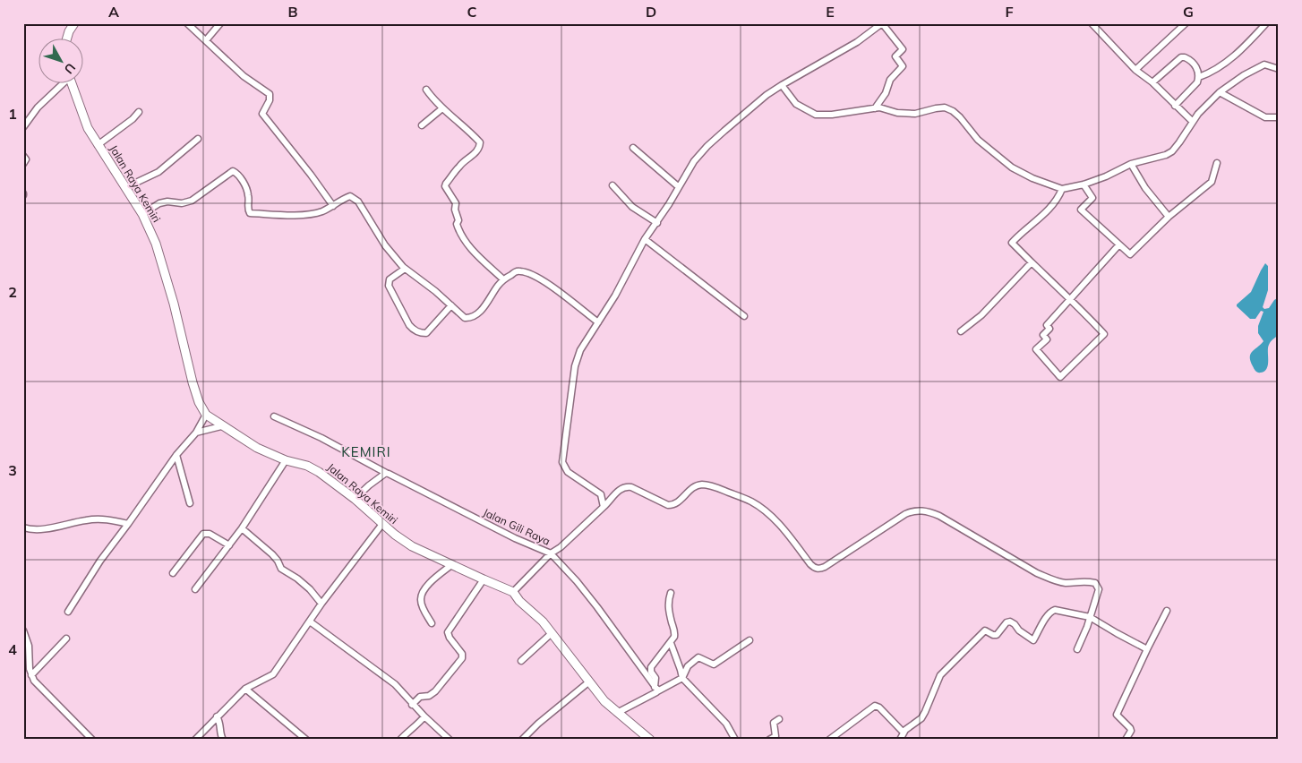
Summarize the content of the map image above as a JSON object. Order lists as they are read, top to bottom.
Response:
{
  "streets": {
    "street": ["Jalan Raya Kemiri", "Jalan Gili Raya"]
  },
  "districts": ["KEMIRI"],
  "north": "bottom right",
  "grid": {
    "columns": [
      "A",
      "B",
      "C",
      "D",
      "E",
      "F",
      "G"
    ],
    "rows": [
      "1",
      "2",
      "3",
      "4"
    ]
  }
}
